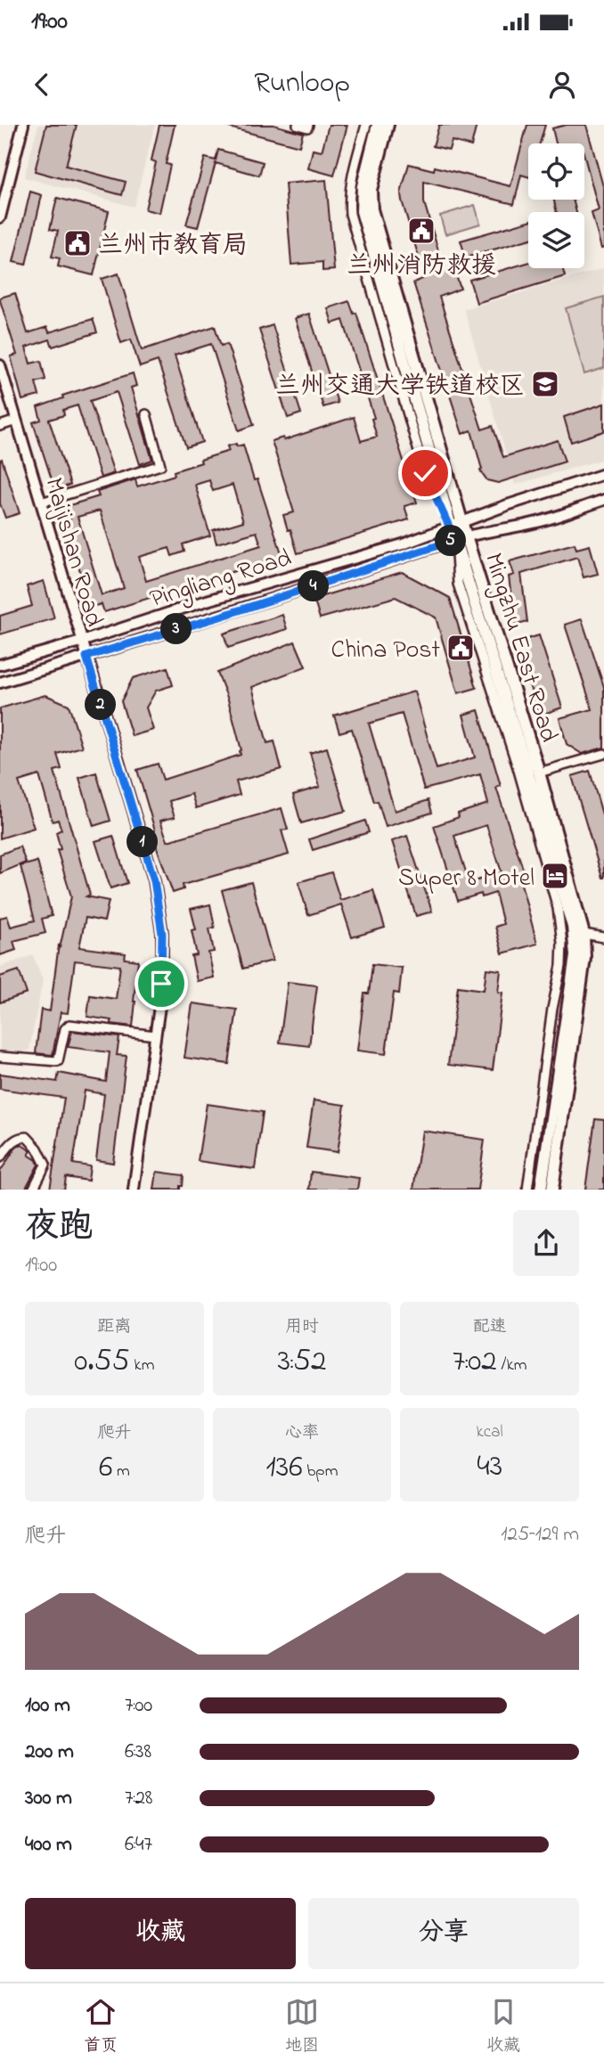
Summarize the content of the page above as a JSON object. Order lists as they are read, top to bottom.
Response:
{
  "streets": {
    "main road": ["Mingzhu East Road"],
    "street": ["Maijishan Road", "Pingliang Road"]
  },
  "crossings": [
    ["Maijishan Road", "Pingliang Road"],
    ["Pingliang Road", "Mingzhu East Road"]
  ],
  "places": {
    "public building": ["兰州消防救援", "兰州市教育局", "China Post"],
    "school or university": ["兰州交通大学铁道校区"],
    "hotel": ["Super 8 Motel"]
  },
  "page": {
    "status": "19:00",
    "header": "Runloop",
    "pins": [
      "5",
      "4",
      "3",
      "2",
      "1"
    ],
    "heading": ["夜跑", "19:00"],
    "stats": [
      ["距离", "0.55 km"],
      ["用时", "3:52"],
      ["配速", "7:02 /km"],
      ["爬升", "6 m"],
      ["心率", "136 bpm"],
      ["kcal", "43"]
    ],
    "chart": ["爬升", "125–129 m"],
    "list": [
      {
        "name": "100 m",
        "note": "7:00"
      },
      {
        "name": "200 m",
        "note": "6:38"
      },
      {
        "name": "300 m",
        "note": "7:28"
      },
      {
        "name": "400 m",
        "note": "6:47"
      }
    ],
    "buttons": ["收藏", "分享"],
    "tabs": ["首页", "地图", "收藏"]
  }
}
